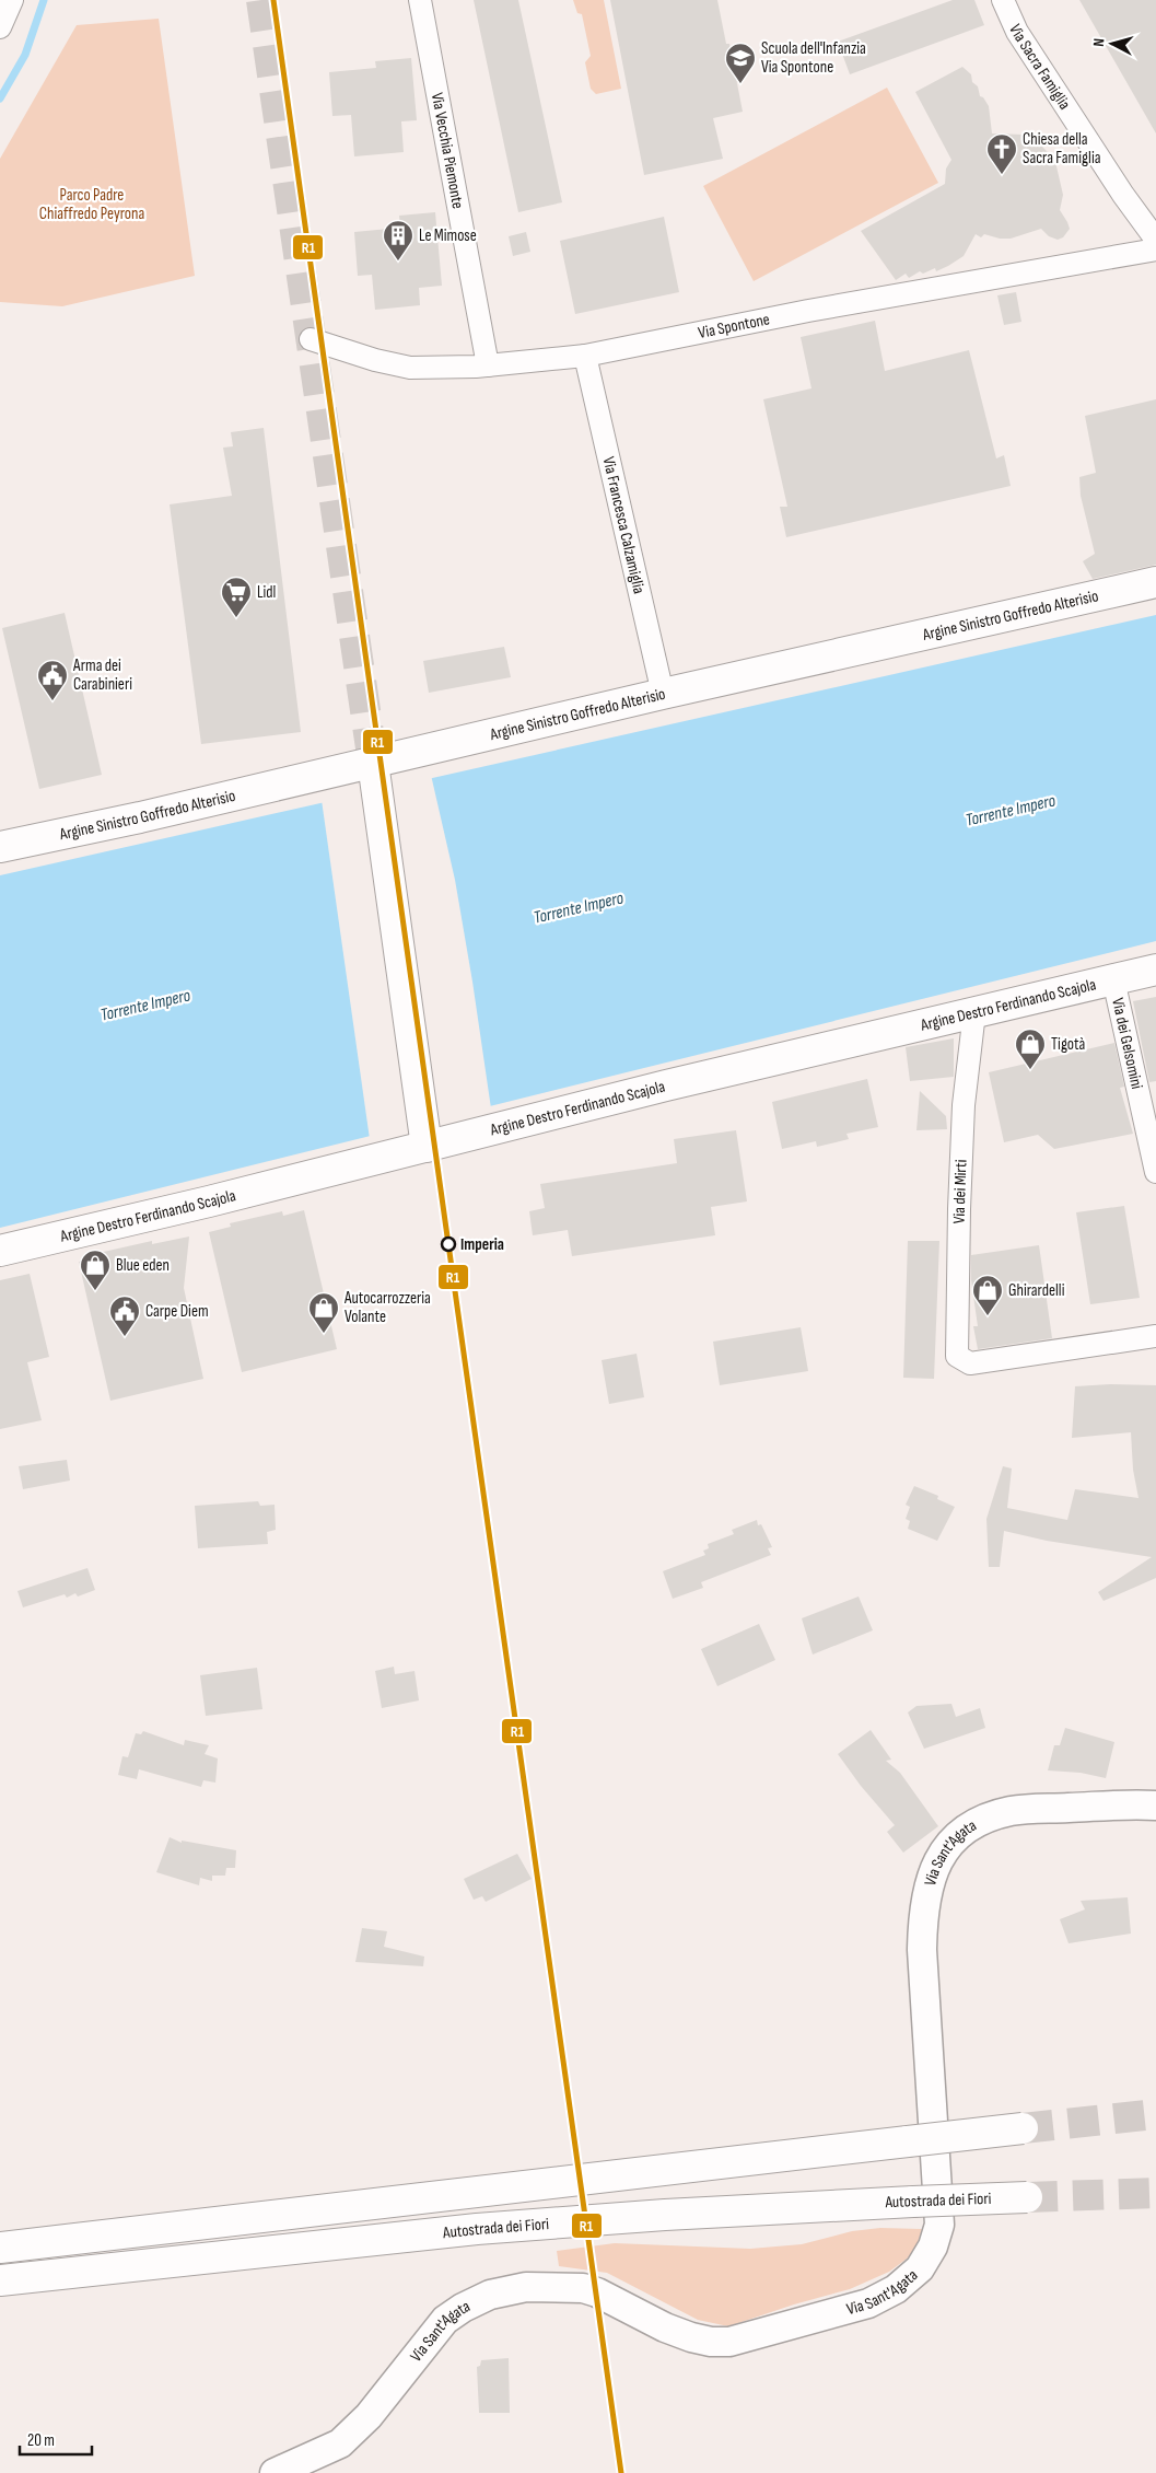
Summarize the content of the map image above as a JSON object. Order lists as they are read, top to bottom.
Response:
{
  "streets": {
    "main road": ["Argine Sinistro Goffredo Alterisio", "Argine Destro Ferdinando Scajola", "Autostrada dei Fiori"],
    "street": [
      "Via Sacra Famiglia",
      "Via Vecchia Piemonte",
      "Via Spontone",
      "Via Francesca Calzamiglia",
      "Via dei Gelsomini",
      "Via dei Mirti",
      "Via Sant'Agata"
    ]
  },
  "crossings": [
    ["Via Vecchia Piemonte", "Via Spontone"],
    ["Via Spontone", "Via Francesca Calzamiglia"],
    ["Via Francesca Calzamiglia", "Argine Sinistro Goffredo Alterisio"],
    ["Argine Destro Ferdinando Scajola", "Via dei Gelsomini"],
    ["Argine Destro Ferdinando Scajola", "Via dei Mirti"]
  ],
  "water": ["Torrente Impero"],
  "parks": ["Parco Padre Chiaffredo Peyrona"],
  "places": {
    "school or university": ["Scuola dell'Infanzia Via Spontone"],
    "church": ["Chiesa della Sacra Famiglia"],
    "building": ["Le Mimose"],
    "supermarket": ["Lidl"],
    "public building": ["Arma dei Carabinieri", "Carpe Diem"],
    "shop": [
      "Tigotà",
      "Blue eden",
      "Ghirardelli",
      "Autocarrozzeria Volante"
    ],
    "other": ["Imperia"]
  },
  "lines": ["transit line R1"],
  "scale_bar": "20 m",
  "north": "left"
}
